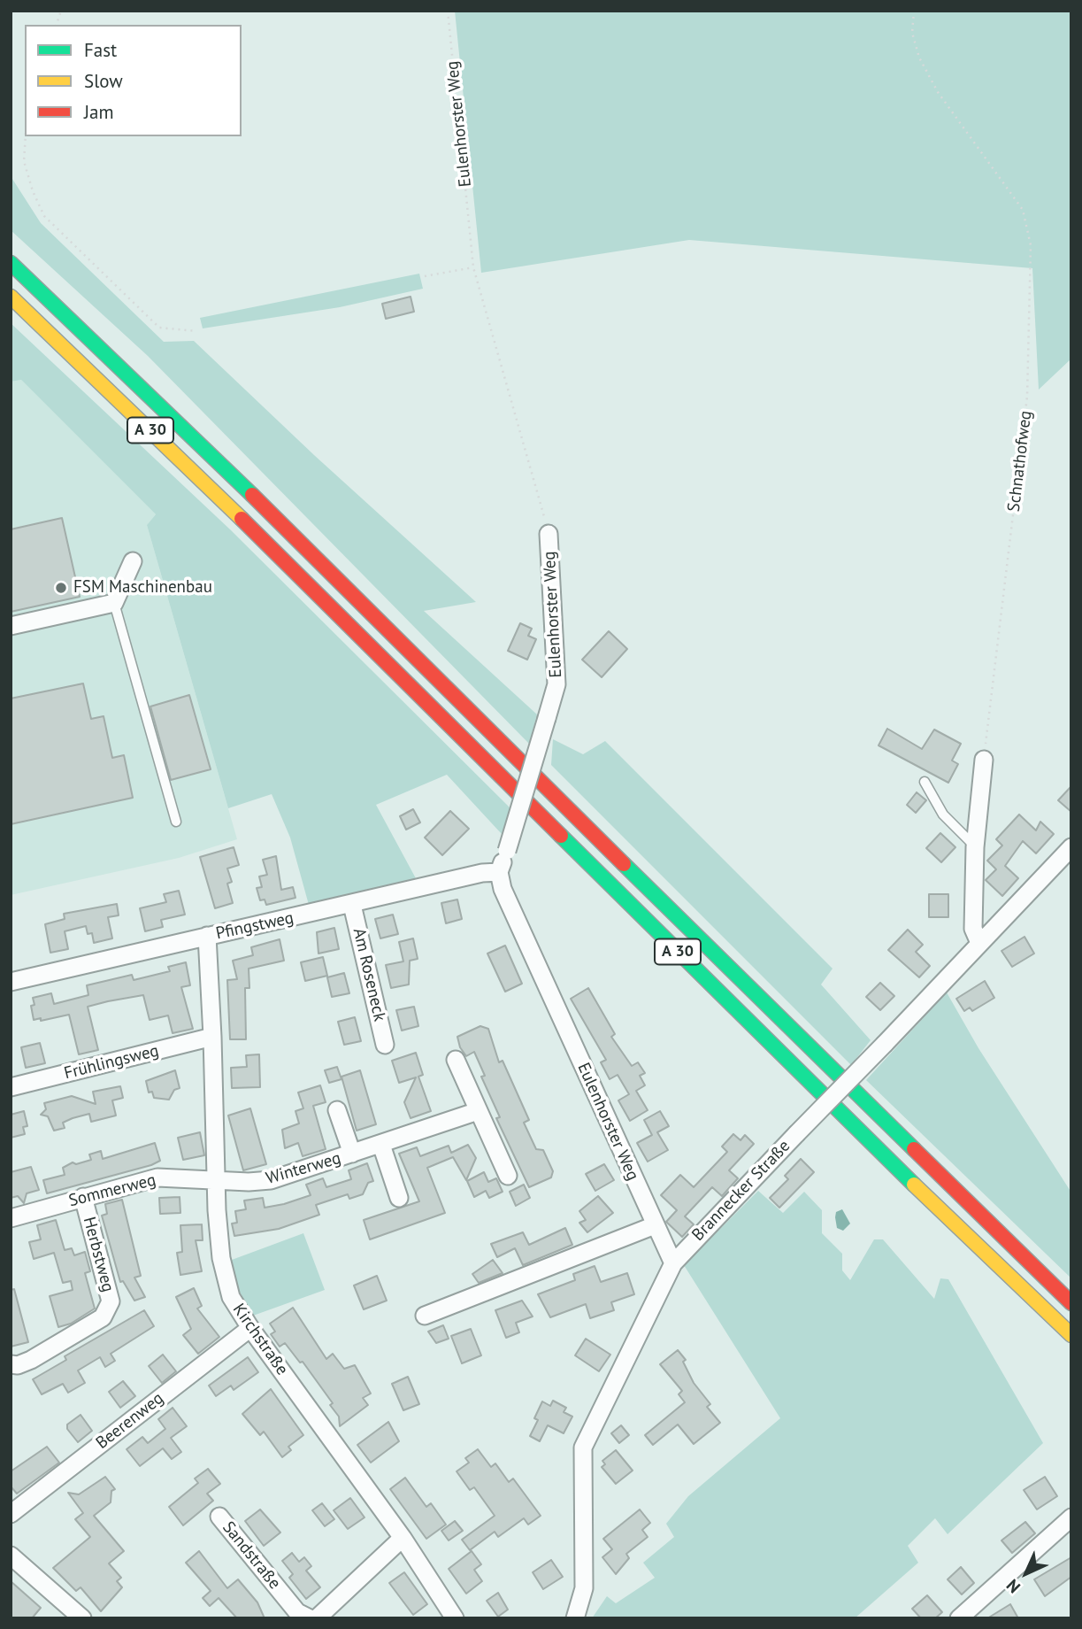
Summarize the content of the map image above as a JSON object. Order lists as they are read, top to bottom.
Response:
{
  "streets": {
    "highway": ["A 30"],
    "street": [
      "Eulenhorster Weg",
      "Pfingstweg",
      "Am Roseneck",
      "Frühlingsweg",
      "Winterweg",
      "Sommerweg",
      "Brannecker Straße",
      "Herbstweg",
      "Kirchstraße",
      "Beerenweg",
      "Sandstraße"
    ],
    "path": ["Schnathofweg"]
  },
  "crossings": [
    ["Eulenhorster Weg", "Pfingstweg"],
    ["Eulenhorster Weg", "Brannecker Straße"],
    ["Pfingstweg", "Am Roseneck"],
    ["Pfingstweg", "Kirchstraße"],
    ["Frühlingsweg", "Kirchstraße"],
    ["Winterweg", "Sommerweg"],
    ["Winterweg", "Kirchstraße"],
    ["Sommerweg", "Herbstweg"],
    ["Sommerweg", "Kirchstraße"],
    ["Kirchstraße", "Beerenweg"]
  ],
  "places": ["FSM Maschinenbau"],
  "legend": ["Fast", "Slow", "Jam"],
  "north": "bottom left"
}
